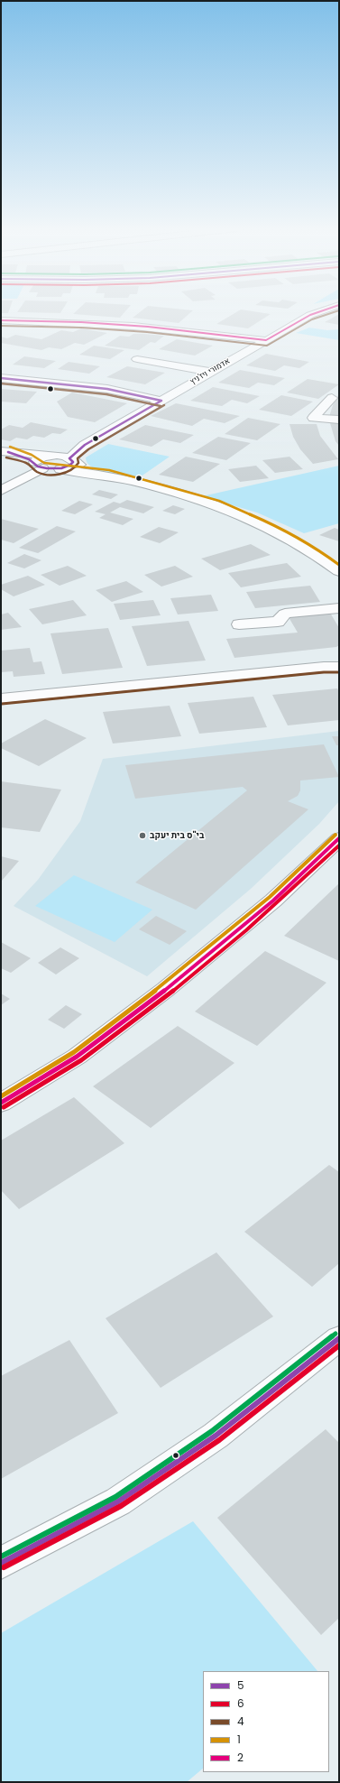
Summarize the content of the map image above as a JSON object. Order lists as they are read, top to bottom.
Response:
{
  "streets": {
    "street": ["אדמורי ויז'ניץ"]
  },
  "places": ["בי\"ס בית יעקב"],
  "lines": [
    "transit line 4",
    "transit line 2",
    "transit line 5",
    "transit line 1",
    "transit line 6"
  ],
  "legend": [
    "5",
    "6",
    "4",
    "1",
    "2"
  ]
}
